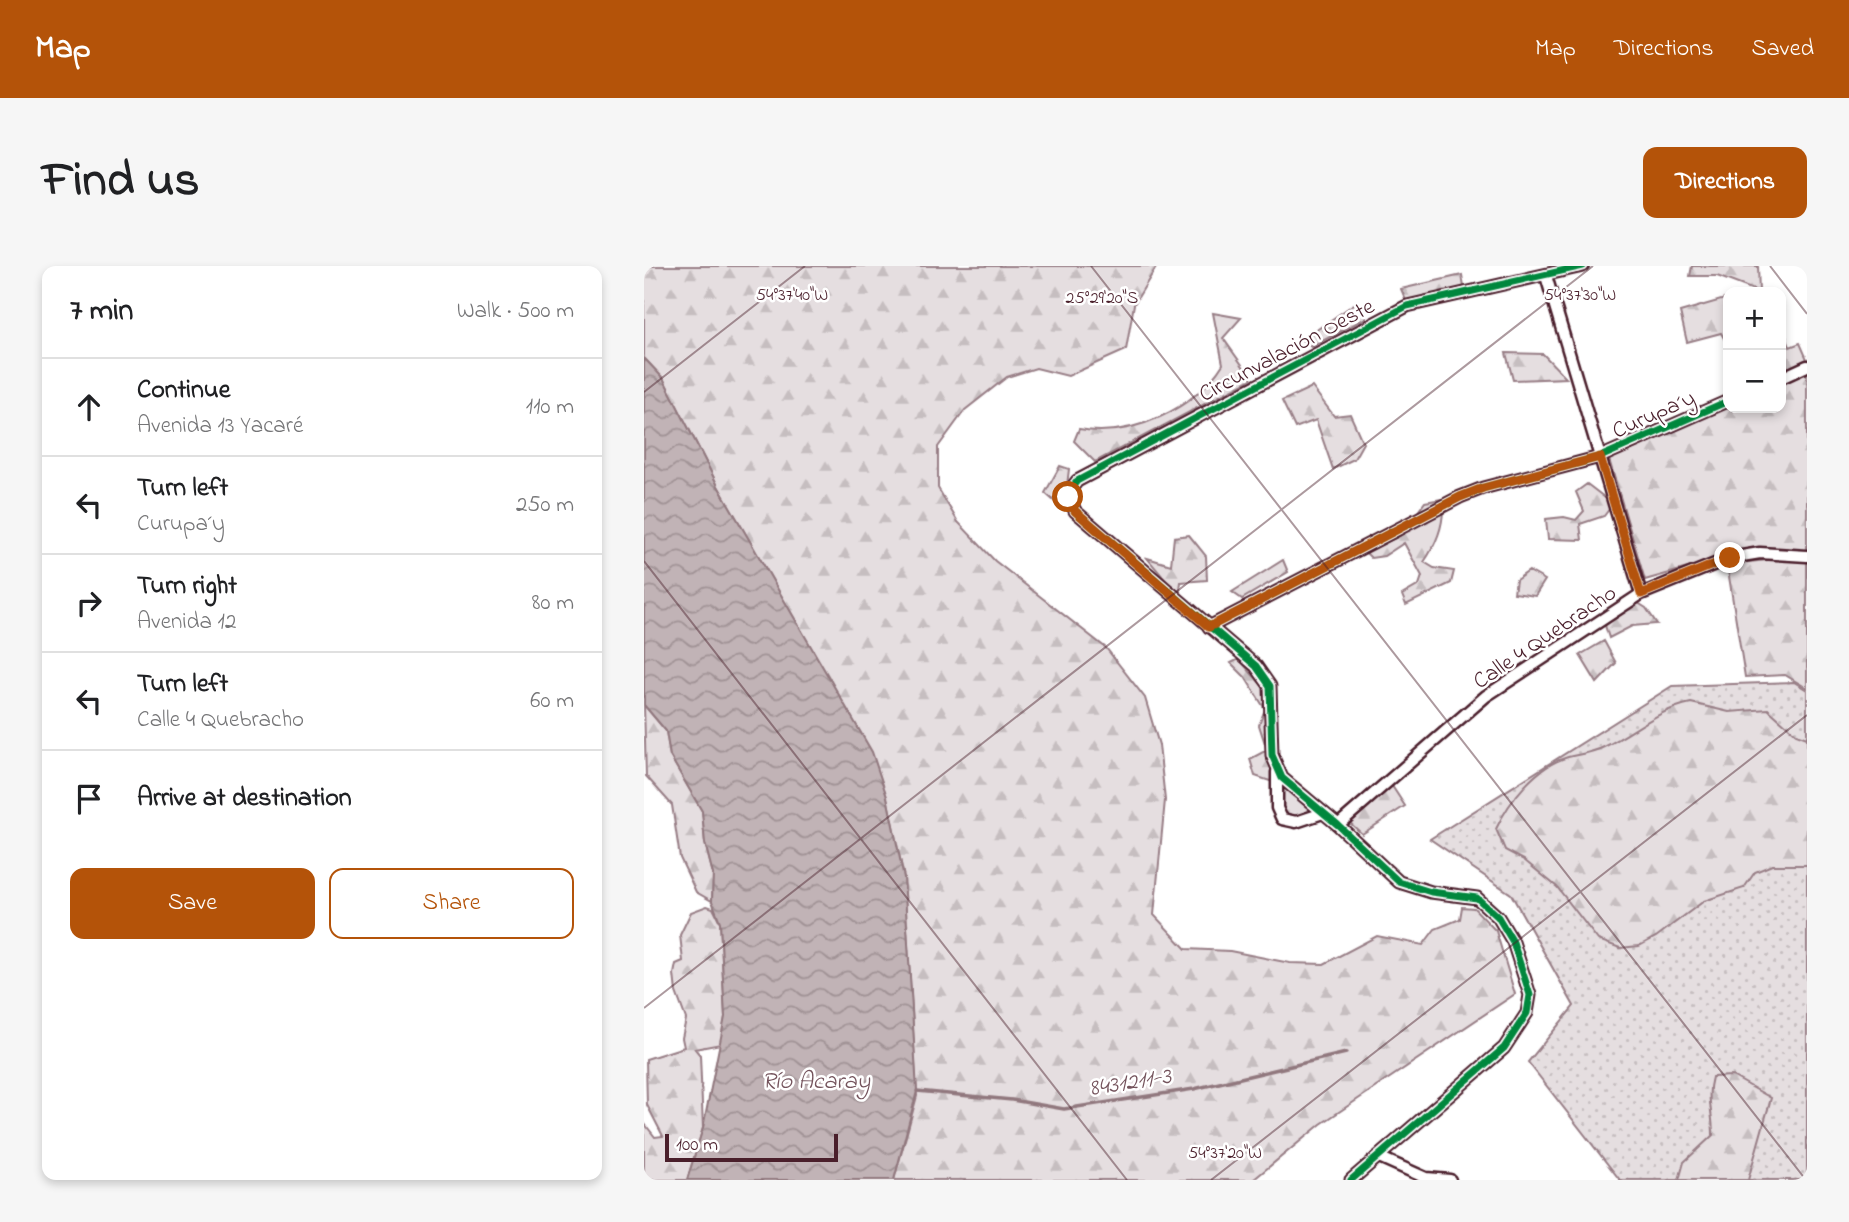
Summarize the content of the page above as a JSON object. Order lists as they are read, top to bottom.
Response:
{
  "streets": {
    "street": ["Circunvalación Oeste", "Curupa´y", "Calle 4 Quebracho"]
  },
  "crossings": [
    ["Circunvalación Oeste", "Curupa´y"]
  ],
  "water": ["Río Acaray", "8431211-3"],
  "scale_bar": "100 m",
  "page": {
    "header": "Map",
    "nav": ["Map", "Directions", "Saved"],
    "title": "Find us",
    "buttons": [
      "Directions",
      ["Save", "Share"]
    ],
    "heading": ["7 min", "Walk · 500 m"],
    "map_buttons": ["+", "−"],
    "list": [
      ["Continue", "Avenida 13 Yacaré", "110 m"],
      ["Turn left", "Curupa´y", "250 m"],
      ["Turn right", "Avenida 12", "80 m"],
      ["Turn left", "Calle 4 Quebracho", "60 m"],
      "Arrive at destination"
    ],
    "scale": "100 m"
  },
  "coordinates": [
    "54°37'40\"W",
    "54°37'30\"W",
    "25°29'20\"S",
    "54°37'20\"W"
  ]
}
